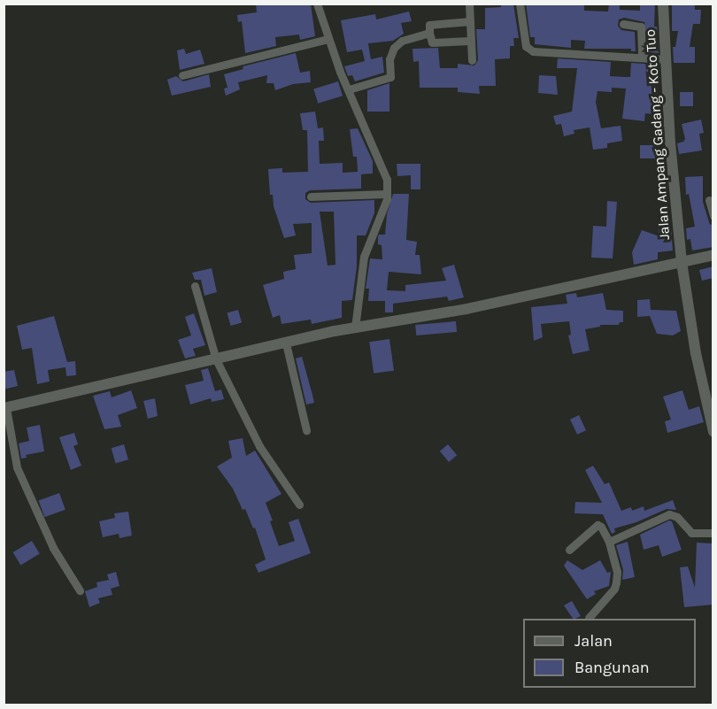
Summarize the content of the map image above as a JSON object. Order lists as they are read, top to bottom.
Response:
{
  "streets": {
    "street": ["Jalan Ampang Gadang - Koto Tuo"]
  },
  "legend": ["Jalan", "Bangunan"]
}
